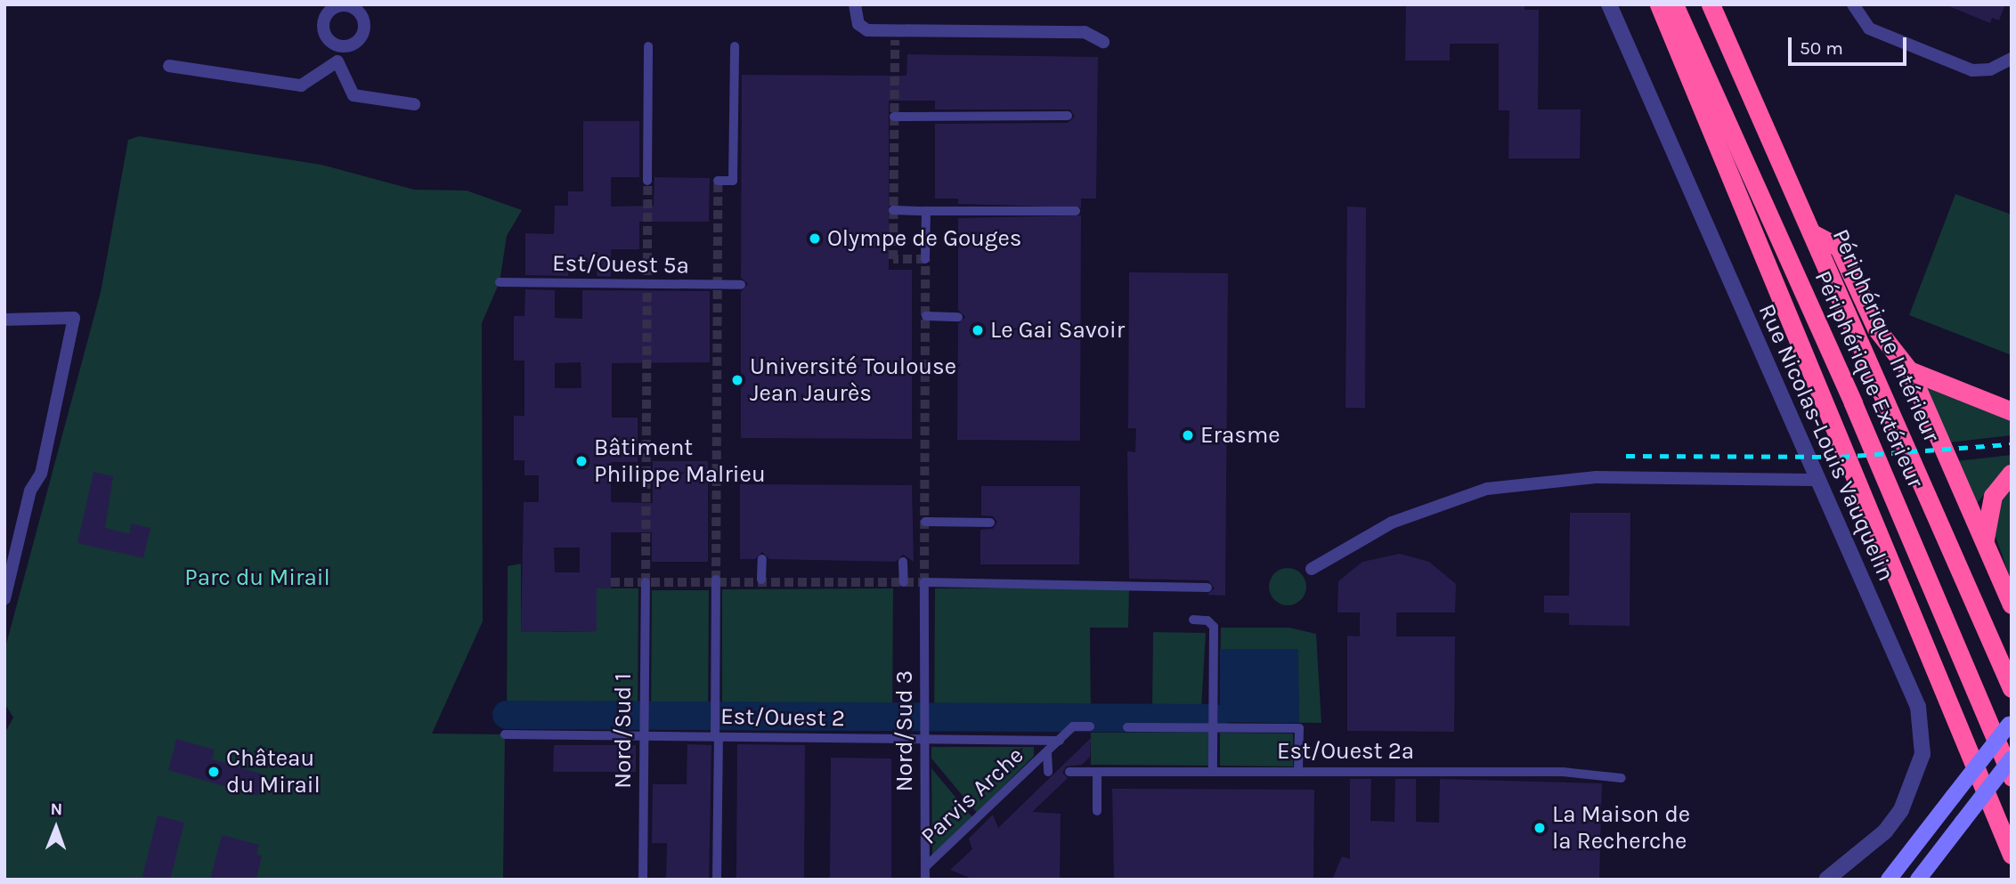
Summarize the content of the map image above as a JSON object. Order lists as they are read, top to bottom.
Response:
{
  "streets": {
    "highway": ["Périphérique Intérieur", "Périphérique Extérieur"],
    "street": [
      "Est/Ouest 5a",
      "Rue Nicolas-Louis Vauquelin",
      "Est/Ouest 2",
      "Nord/Sud 1",
      "Nord/Sud 3",
      "Est/Ouest 2a",
      "Parvis Arche"
    ]
  },
  "crossings": [
    ["Est/Ouest 2", "Nord/Sud 1"],
    ["Est/Ouest 2", "Nord/Sud 3"],
    ["Est/Ouest 2", "Parvis Arche"],
    ["Nord/Sud 3", "Parvis Arche"]
  ],
  "parks": ["Parc du Mirail"],
  "places": [
    "Olympe de Gouges",
    "Le Gai Savoir",
    "Université Toulouse Jean Jaurès",
    "Erasme",
    "Bâtiment Philippe Malrieu",
    "Château du Mirail",
    "La Maison de la Recherche"
  ],
  "scale_bar": "50 m",
  "north": "top"
}
